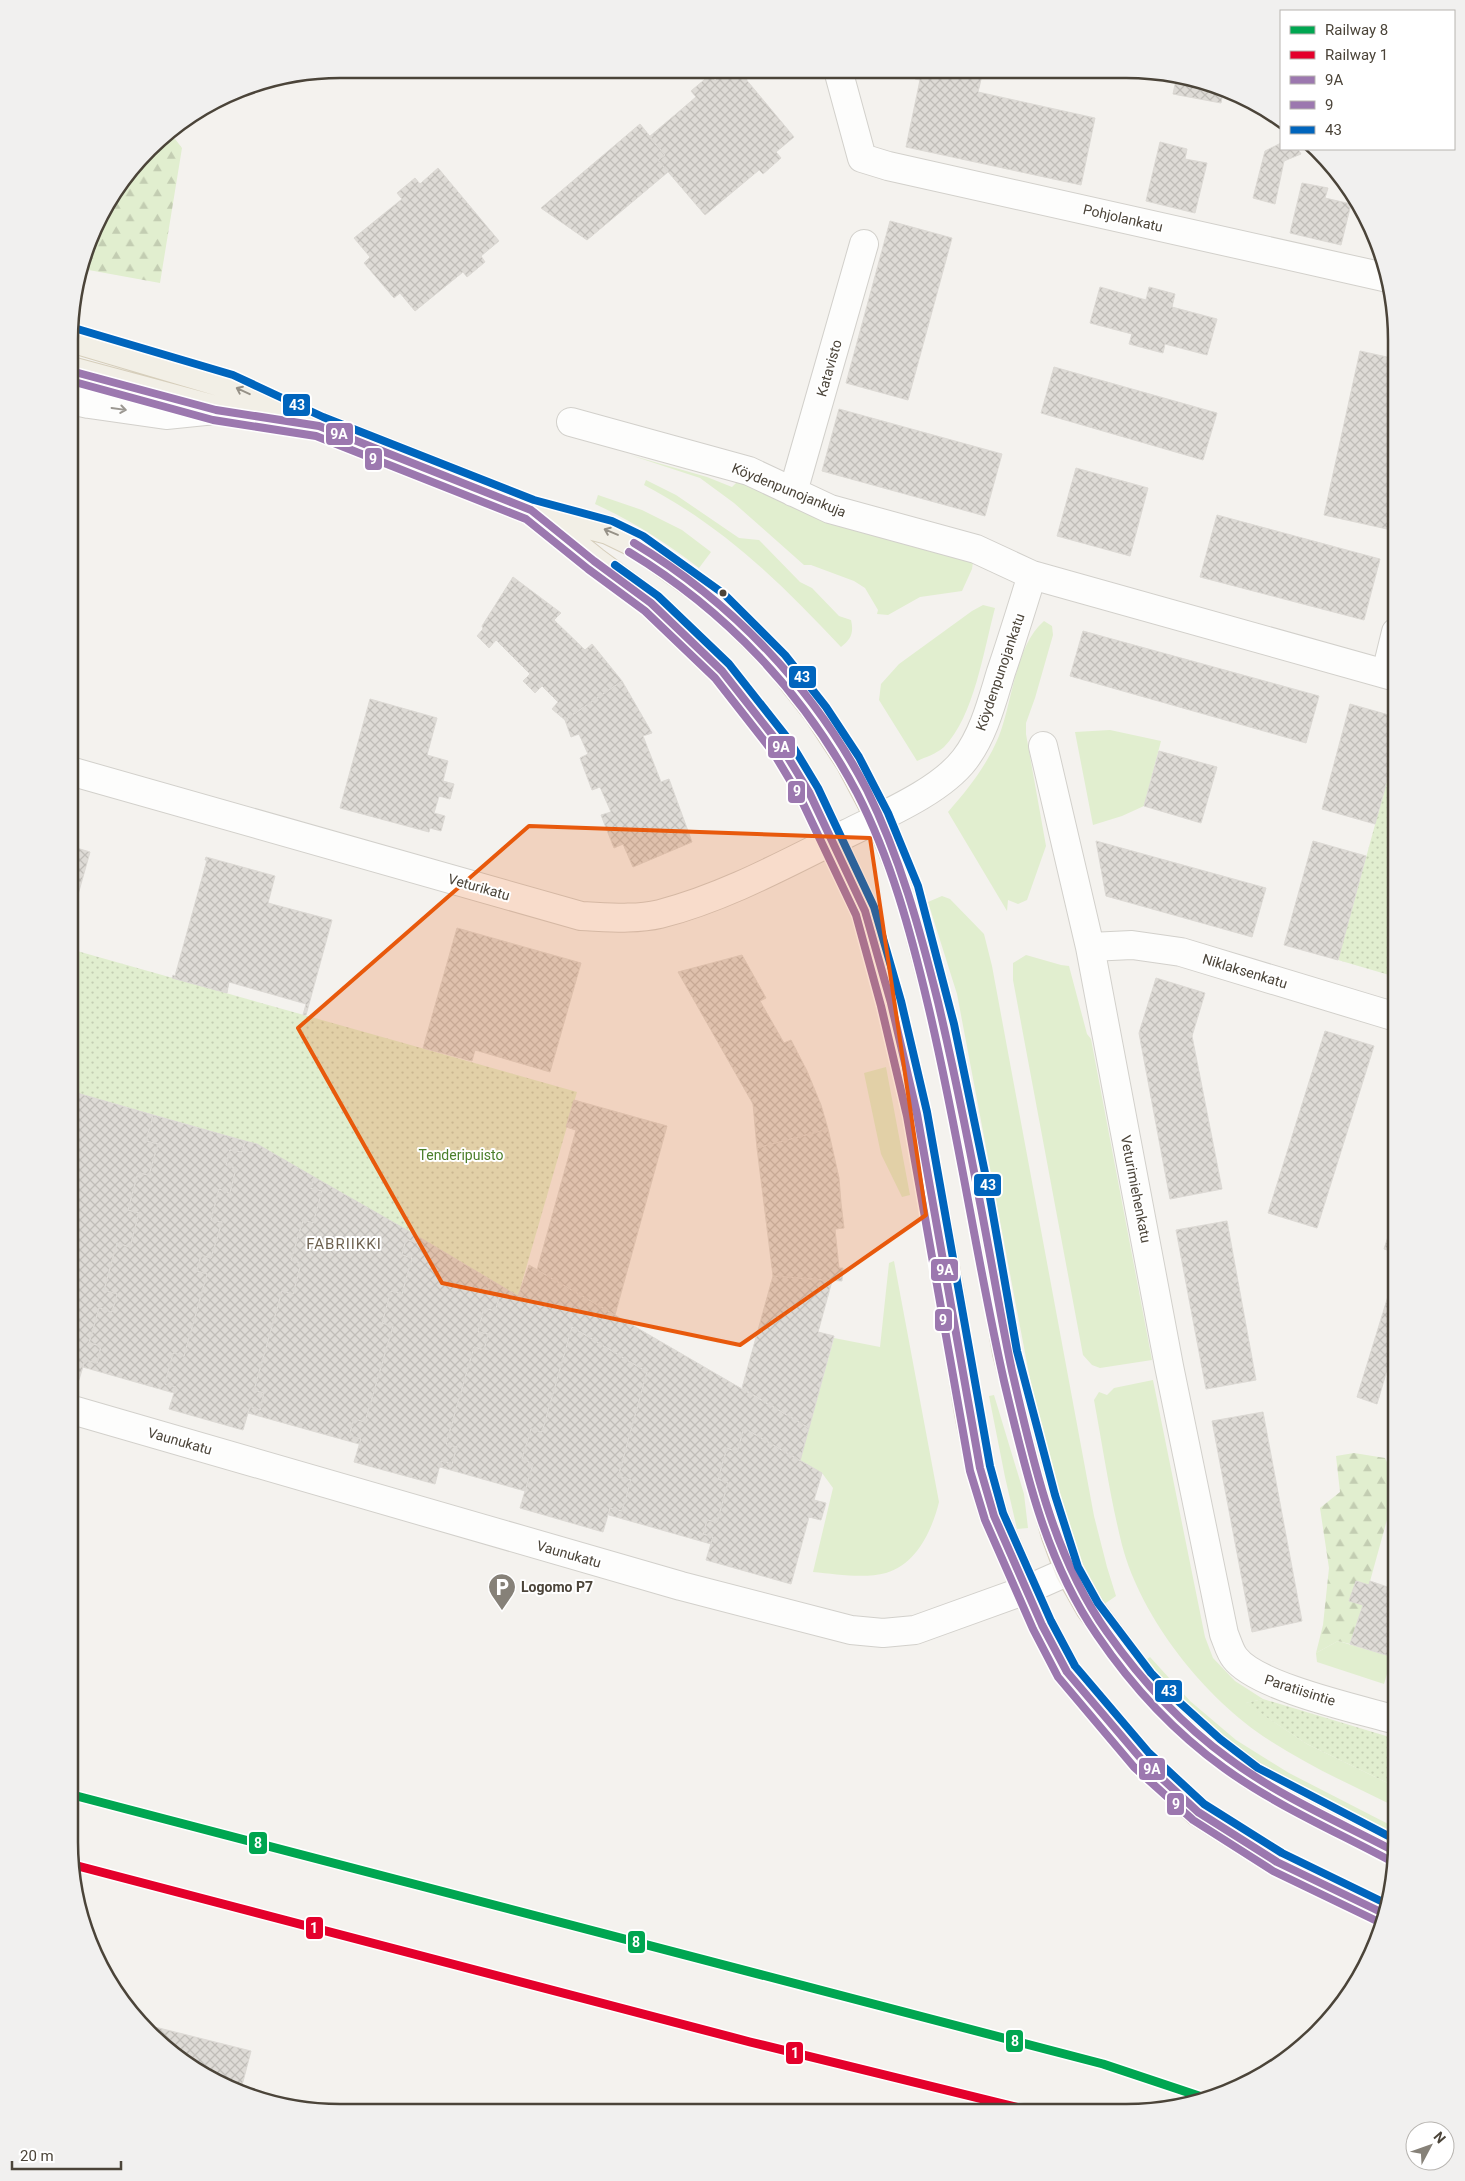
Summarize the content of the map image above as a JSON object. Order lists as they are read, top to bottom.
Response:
{
  "streets": {
    "street": [
      "Pohjolankatu",
      "Katavisto",
      "Köydenpunojankuja",
      "Köydenpunojankatu",
      "Veturikatu",
      "Niklaksenkatu",
      "Veturimiehenkatu",
      "Vaunukatu",
      "Paratiisintie"
    ]
  },
  "crossings": [
    ["Katavisto", "Köydenpunojankuja"],
    ["Köydenpunojankuja", "Köydenpunojankatu"],
    ["Köydenpunojankatu", "Veturikatu"],
    ["Niklaksenkatu", "Veturimiehenkatu"],
    ["Veturimiehenkatu", "Paratiisintie"]
  ],
  "districts": ["FABRIIKKI"],
  "parks": ["Tenderipuisto"],
  "places": {
    "parking": ["Logomo P7"]
  },
  "lines": [
    "transit line 43",
    "transit line 9A",
    "transit line 9",
    "rail line 8",
    "rail line 1"
  ],
  "legend": [
    "Railway 8",
    "Railway 1",
    "9A",
    "9",
    "43"
  ],
  "scale_bar": "20 m",
  "north": "top right"
}
